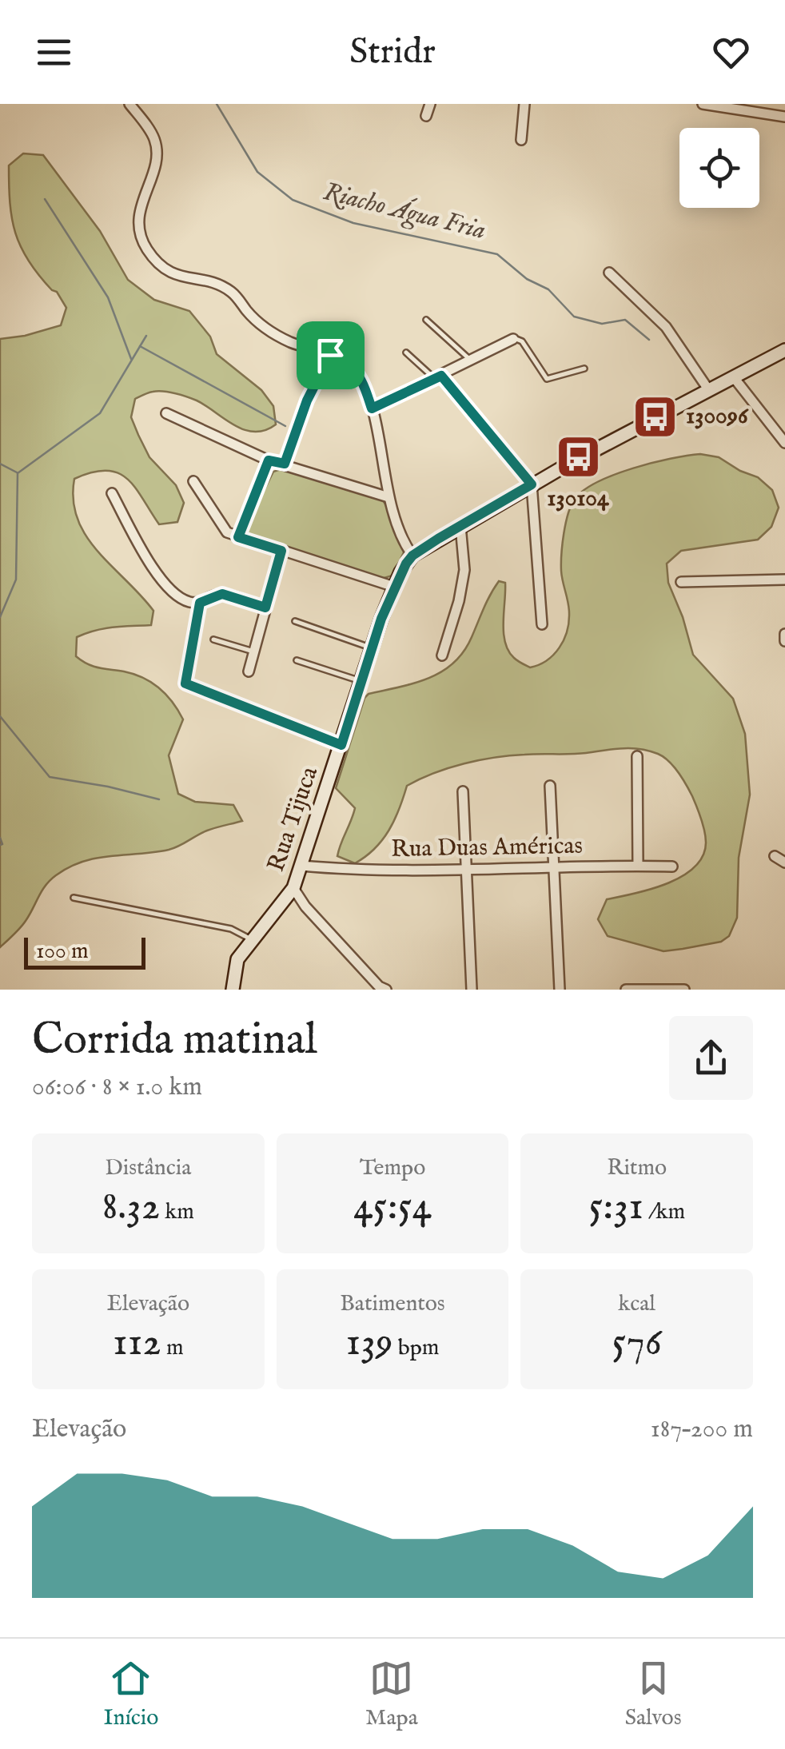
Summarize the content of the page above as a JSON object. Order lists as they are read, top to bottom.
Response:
{
  "streets": {
    "street": ["Rua Tijuca", "Rua Duas Américas"]
  },
  "crossings": [
    ["Rua Tijuca", "Rua Duas Américas"]
  ],
  "water": ["Riacho Água Fria"],
  "places": {
    "bus stop": ["130096", "130104"]
  },
  "scale_bar": "100 m",
  "page": {
    "header": "Stridr",
    "scale": "100 m",
    "heading": ["Corrida matinal", "06:06 · 8 × 1.0 km"],
    "stats": [
      ["Distância", "8.32 km"],
      ["Tempo", "45:54"],
      ["Ritmo", "5:31 /km"],
      ["Elevação", "112 m"],
      ["Batimentos", "139 bpm"],
      ["kcal", "576"]
    ],
    "chart": ["Elevação", "187–200 m"],
    "tabs": ["Início", "Mapa", "Salvos"]
  }
}
